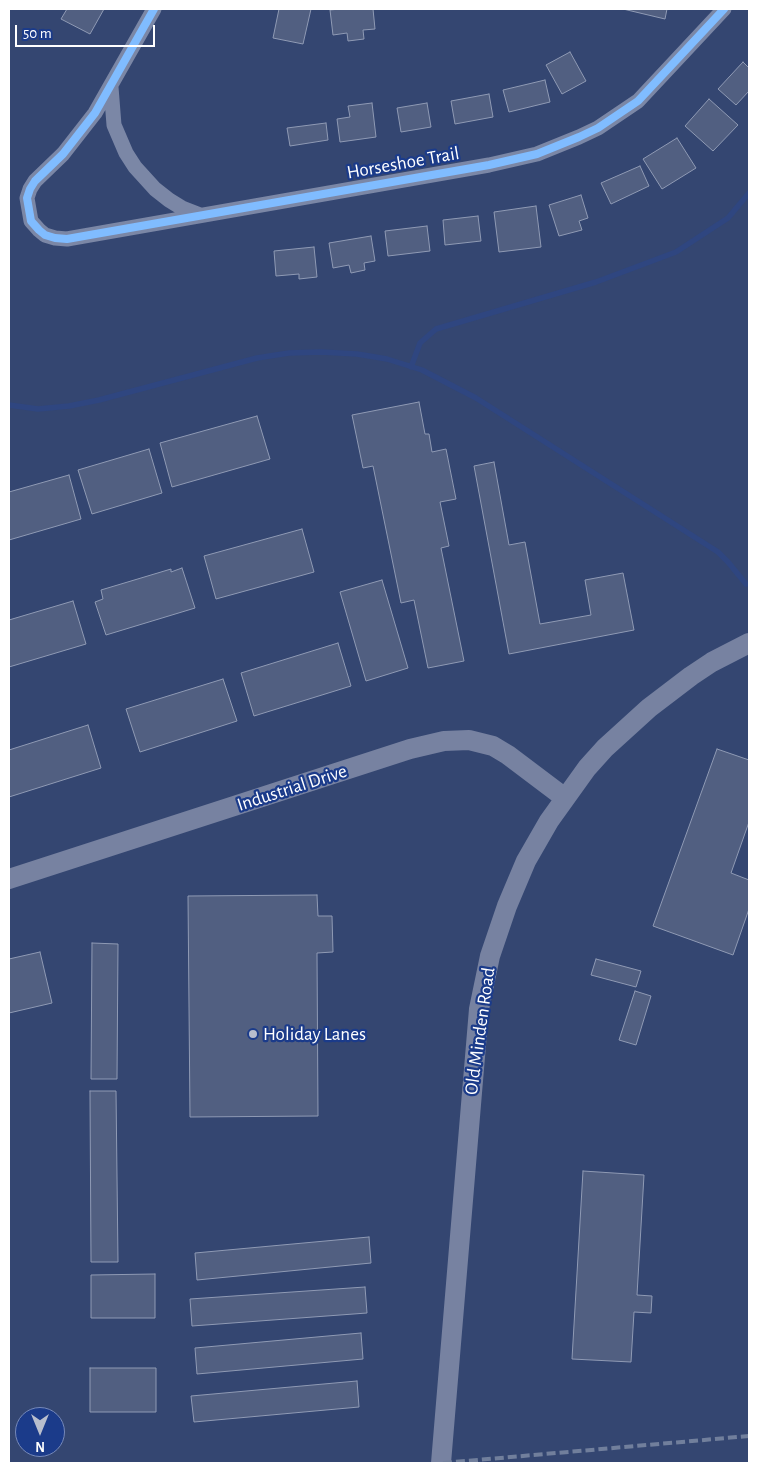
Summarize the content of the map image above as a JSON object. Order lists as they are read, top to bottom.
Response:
{
  "streets": {
    "main road": ["Industrial Drive", "Old Minden Road"],
    "street": ["Horseshoe Trail"]
  },
  "crossings": [
    ["Industrial Drive", "Old Minden Road"]
  ],
  "places": ["Holiday Lanes"],
  "scale_bar": "50 m",
  "north": "bottom"
}
